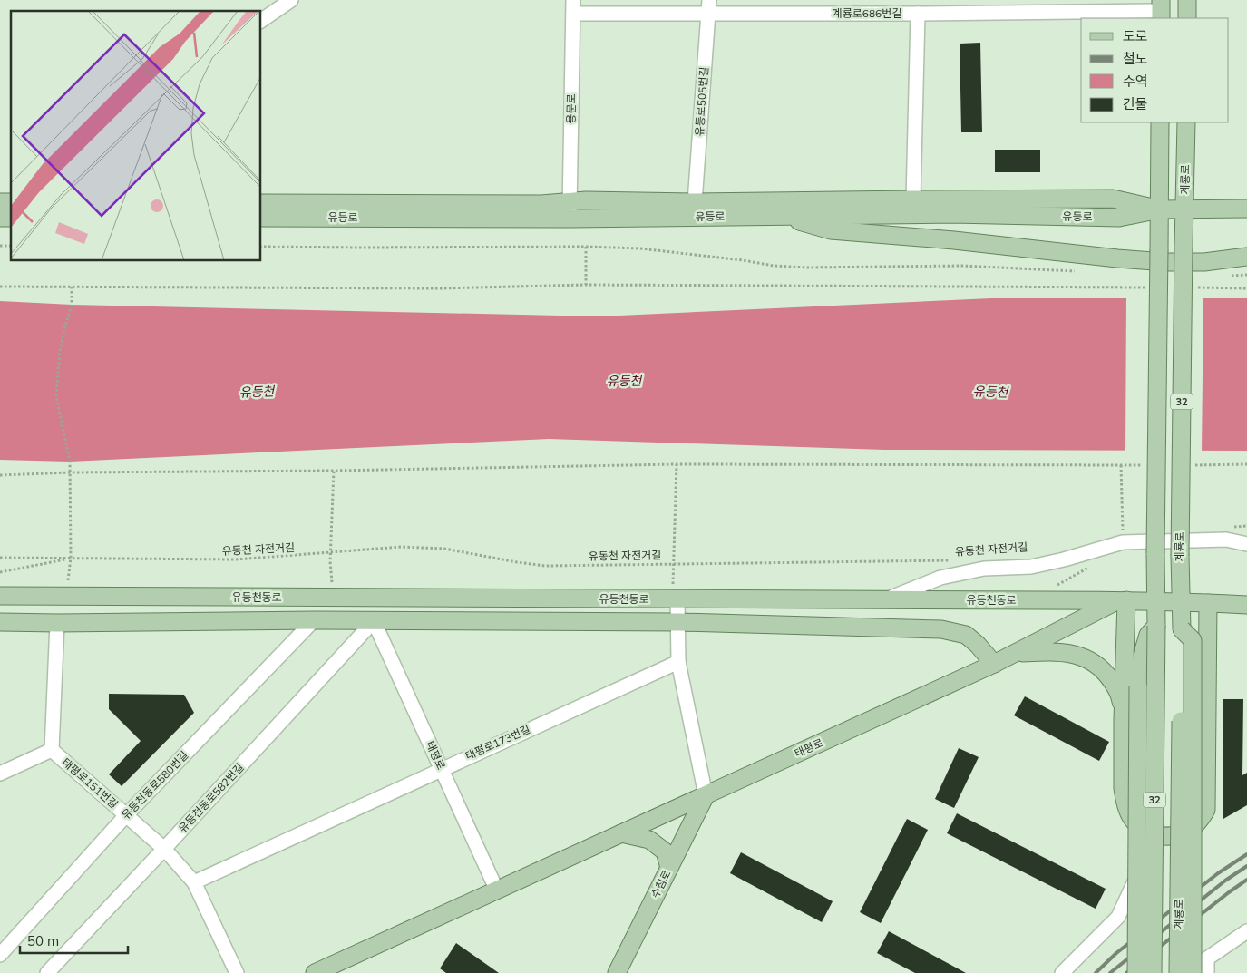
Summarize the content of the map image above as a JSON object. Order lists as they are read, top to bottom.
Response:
{
  "streets": {
    "main road": [
      "계룡로",
      "유등로",
      "32",
      "유등천동로",
      "태평로",
      "수침로"
    ],
    "street": [
      "계룡로686번길",
      "유등로505번길",
      "용문로",
      "태평로173번길",
      "태평로151번길",
      "유등천동로580번길",
      "유등천동로582번길"
    ],
    "path": ["유동천 자전거길"]
  },
  "crossings": [
    ["계룡로686번길", "유등로505번길"],
    ["계룡로686번길", "용문로"],
    ["유등로505번길", "유등로"],
    ["용문로", "유등로"],
    ["계룡로", "유등로"],
    ["계룡로", "유등천동로"],
    ["유등로", "32"],
    ["32", "유등천동로"],
    ["유등천동로", "태평로"],
    ["유등천동로", "유등천동로580번길"],
    ["유등천동로", "유등천동로582번길"],
    ["태평로173번길", "태평로"],
    ["태평로173번길", "태평로151번길"],
    ["태평로", "유등천동로582번길"],
    ["태평로", "수침로"],
    ["태평로151번길", "유등천동로580번길"],
    ["태평로151번길", "유등천동로582번길"]
  ],
  "water": ["유등천"],
  "legend": [
    "도로",
    "철도",
    "수역",
    "건물"
  ],
  "scale_bar": "50 m"
}
